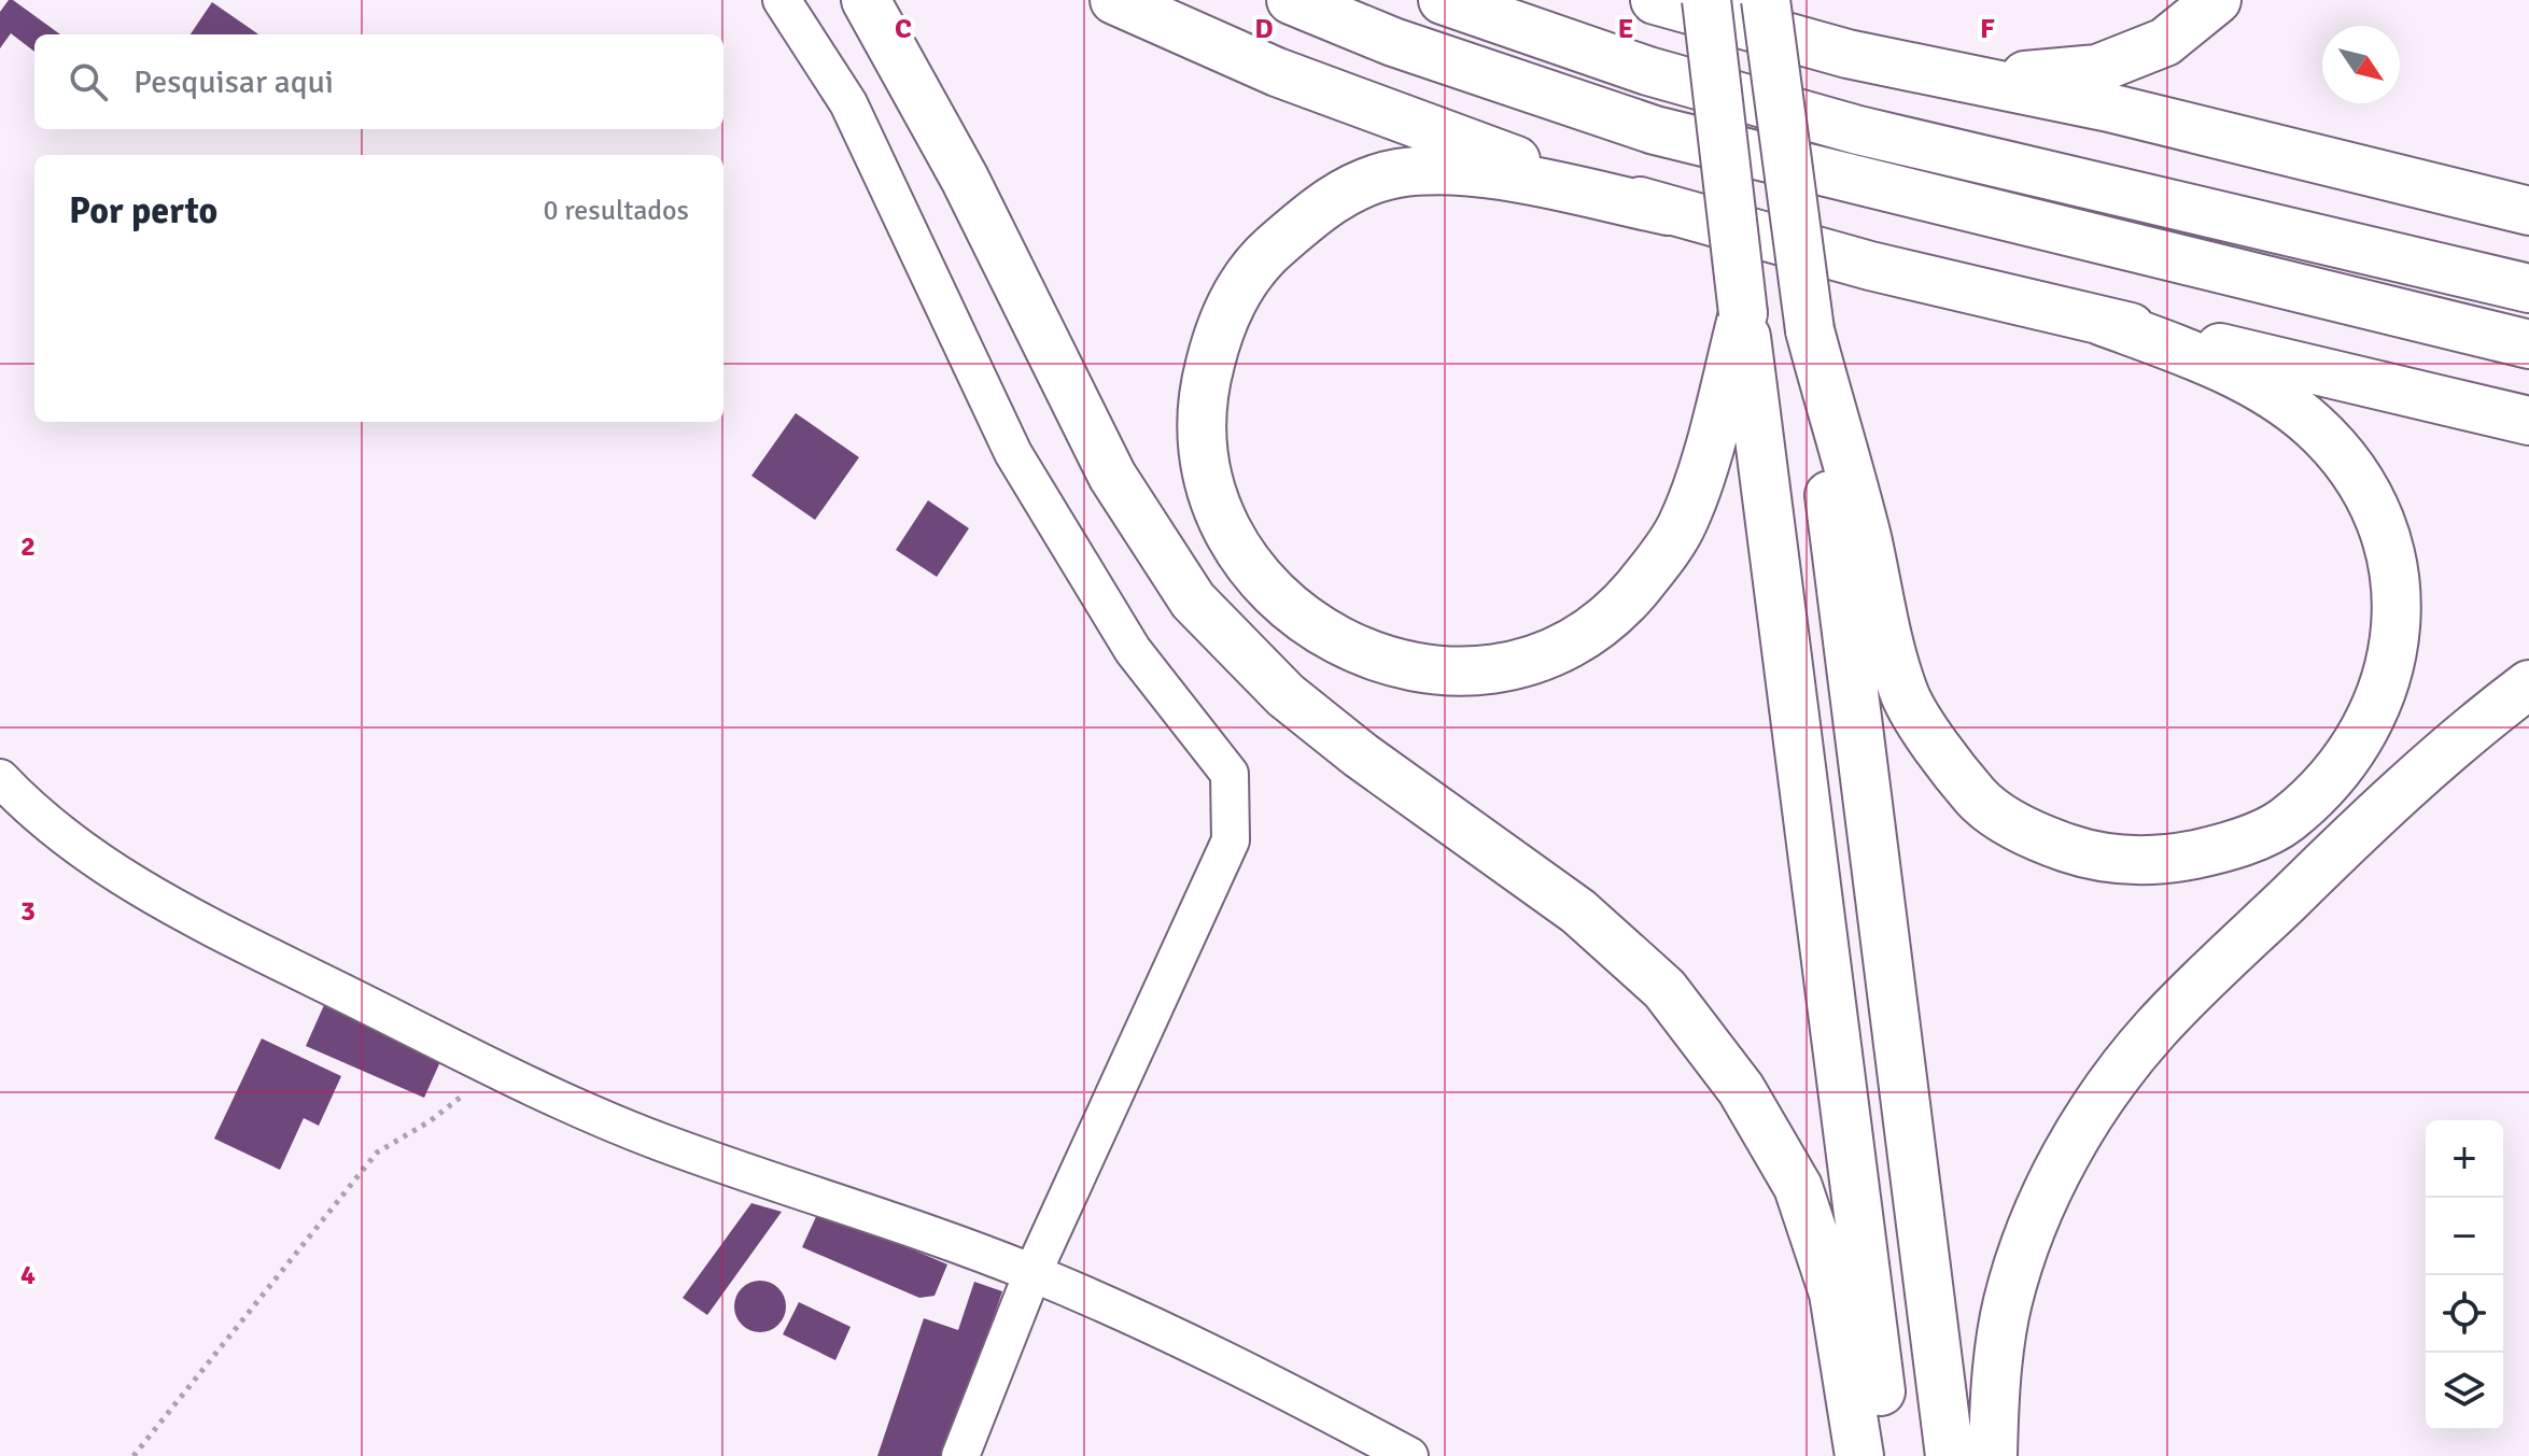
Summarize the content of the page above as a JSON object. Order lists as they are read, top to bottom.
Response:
{
  "north": "bottom right",
  "page": {
    "search": "Pesquisar aqui",
    "heading": ["Por perto", "0 resultados"],
    "map_buttons": ["+", "−"]
  },
  "grid": {
    "columns": [
      "C",
      "D",
      "E",
      "F"
    ],
    "rows": ["2", "3", "4"]
  }
}
